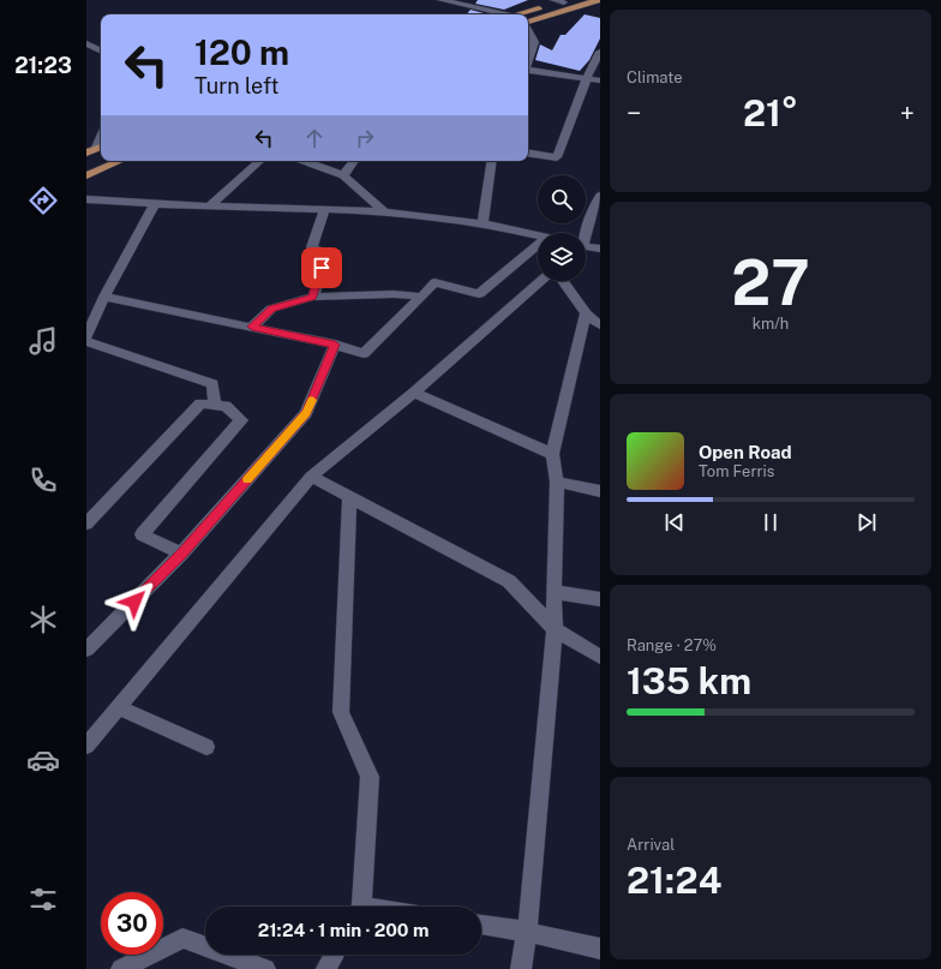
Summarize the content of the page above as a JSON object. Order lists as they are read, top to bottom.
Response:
{
  "page": {
    "tabs": "21:23",
    "tile": [
      "Climate",
      ["27", "km/h"],
      ["Range · 27%", "135 km"],
      ["Arrival", "21:24"]
    ],
    "turn": ["120 m", "Turn left"],
    "heat": ["−", "21°", "+"],
    "song": ["Open Road", "Tom Ferris"],
    "limit": "30",
    "trip": "21:24 · 1 min · 200 m"
  }
}
